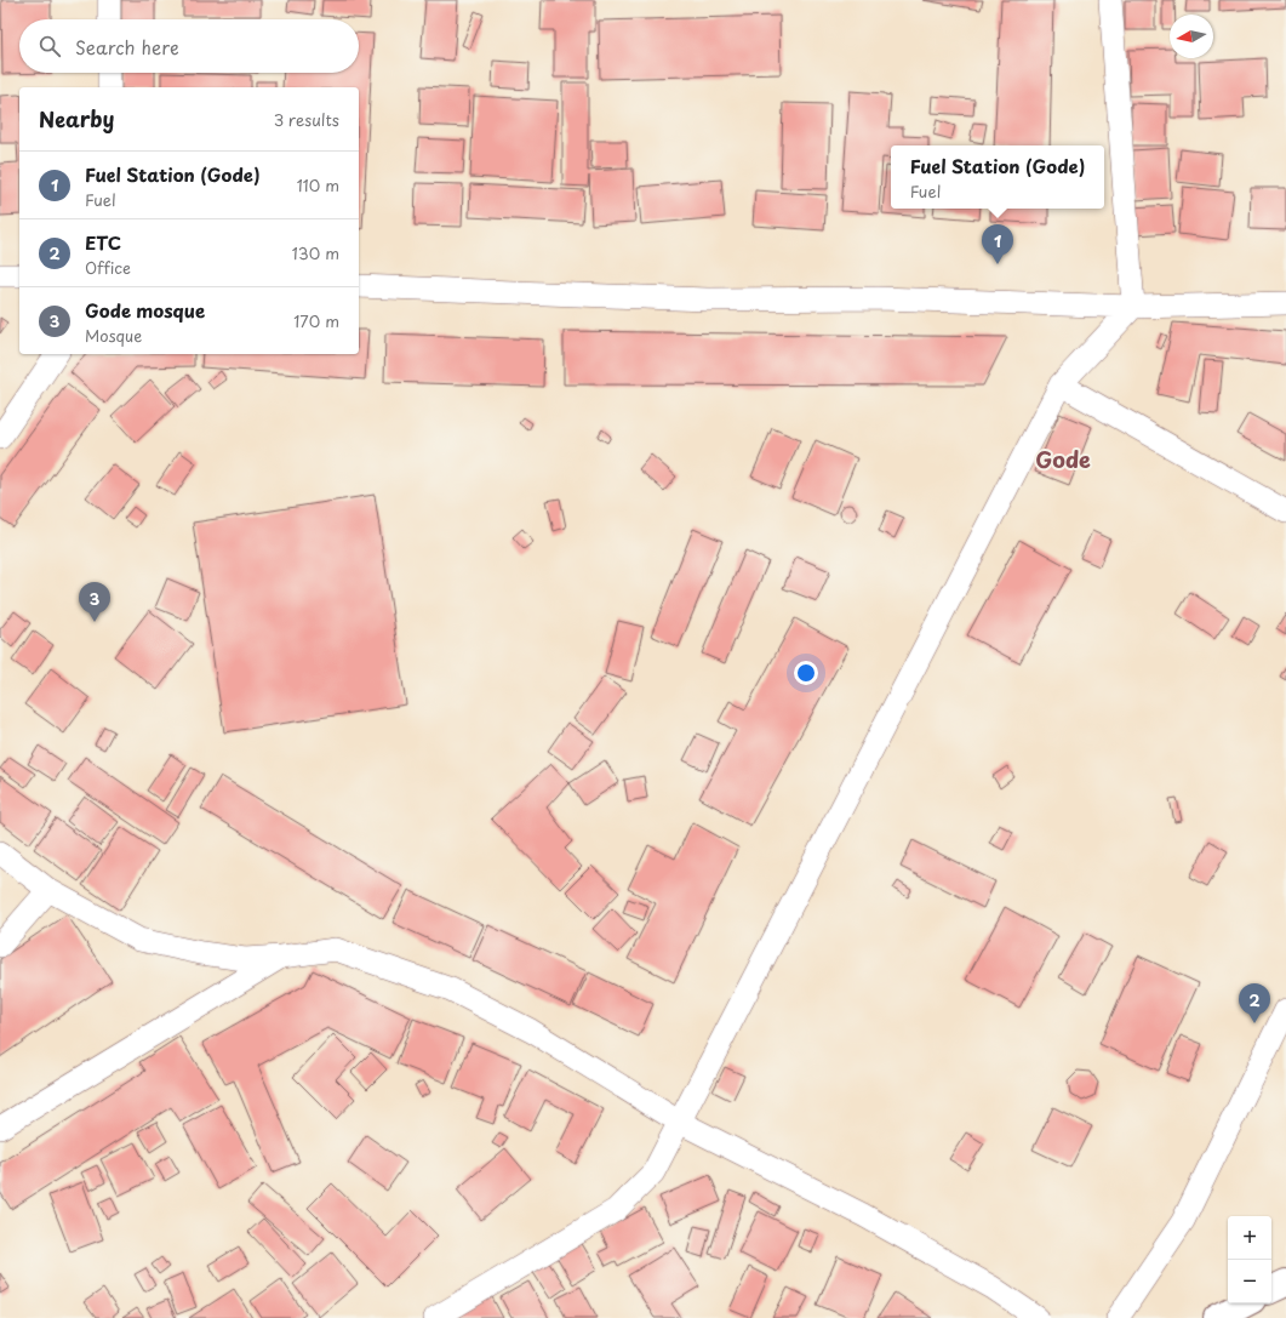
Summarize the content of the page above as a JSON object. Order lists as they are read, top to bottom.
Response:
{
  "districts": ["Gode"],
  "north": "left",
  "page": {
    "search": "Search here",
    "heading": ["Nearby", "3 results"],
    "popup": ["Fuel Station (Gode)", "Fuel"],
    "list": [
      {
        "mark": "1",
        "name": "Fuel Station (Gode)",
        "note": "Fuel",
        "value": "110 m"
      },
      {
        "mark": "2",
        "name": "ETC",
        "note": "Office",
        "value": "130 m"
      },
      {
        "mark": "3",
        "name": "Gode mosque",
        "note": "Mosque",
        "value": "170 m"
      }
    ],
    "pins": ["1", "3", "2"],
    "map_buttons": ["+", "−"]
  }
}
